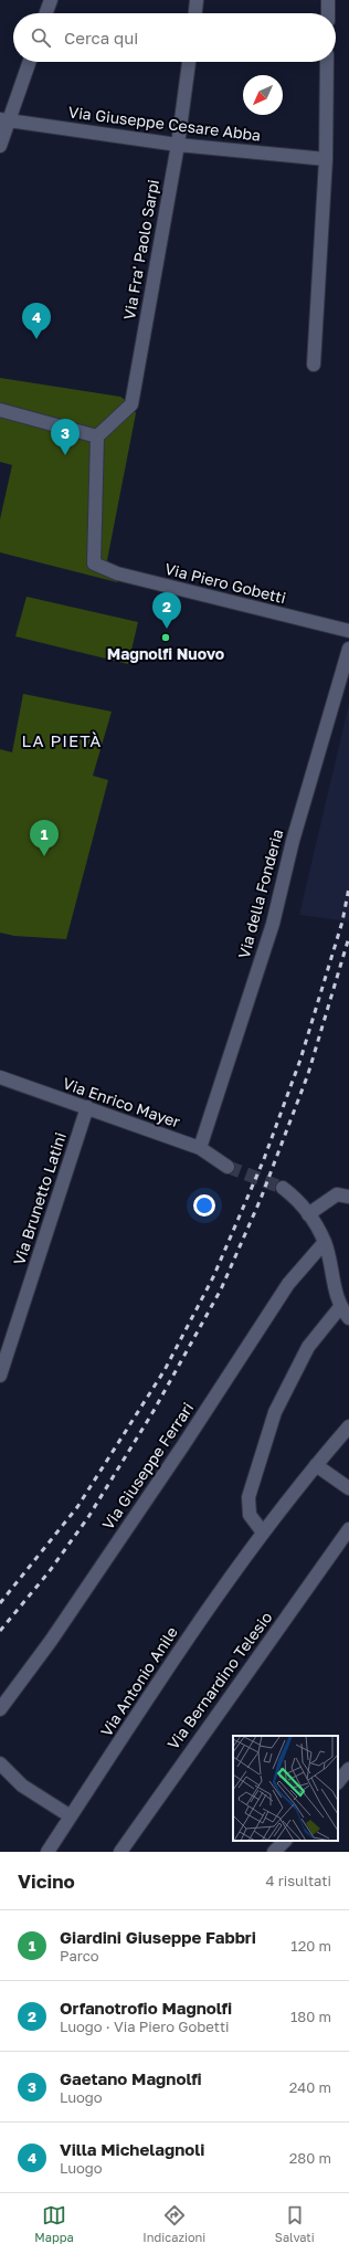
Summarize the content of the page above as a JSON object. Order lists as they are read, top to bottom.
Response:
{
  "streets": {
    "street": [
      "Via Giuseppe Cesare Abba",
      "Via Fra' Paolo Sarpi",
      "Via Piero Gobetti",
      "Via della Fonderia",
      "Via Enrico Mayer",
      "Via Brunetto Latini",
      "Via Giuseppe Ferrari",
      "Via Bernardino Telesio",
      "Via Antonio Anile"
    ]
  },
  "crossings": [
    ["Via Giuseppe Cesare Abba", "Via Fra' Paolo Sarpi"],
    ["Via Fra' Paolo Sarpi", "Via Piero Gobetti"],
    ["Via della Fonderia", "Via Enrico Mayer"],
    ["Via Enrico Mayer", "Via Brunetto Latini"]
  ],
  "districts": ["LA PIETÀ"],
  "places": ["Magnolfi Nuovo"],
  "north": "bottom left",
  "page": {
    "search": "Cerca qui",
    "pins": [
      "4",
      "3",
      "2",
      "1"
    ],
    "heading": ["Vicino", "4 risultati"],
    "list": [
      {
        "mark": "1",
        "name": "Giardini Giuseppe Fabbri",
        "note": "Parco",
        "value": "120 m"
      },
      {
        "mark": "2",
        "name": "Orfanotrofio Magnolfi",
        "note": "Luogo · Via Piero Gobetti",
        "value": "180 m"
      },
      {
        "mark": "3",
        "name": "Gaetano Magnolfi",
        "note": "Luogo",
        "value": "240 m"
      },
      {
        "mark": "4",
        "name": "Villa Michelagnoli",
        "note": "Luogo",
        "value": "280 m"
      }
    ],
    "nav": ["Mappa", "Indicazioni", "Salvati"]
  }
}
